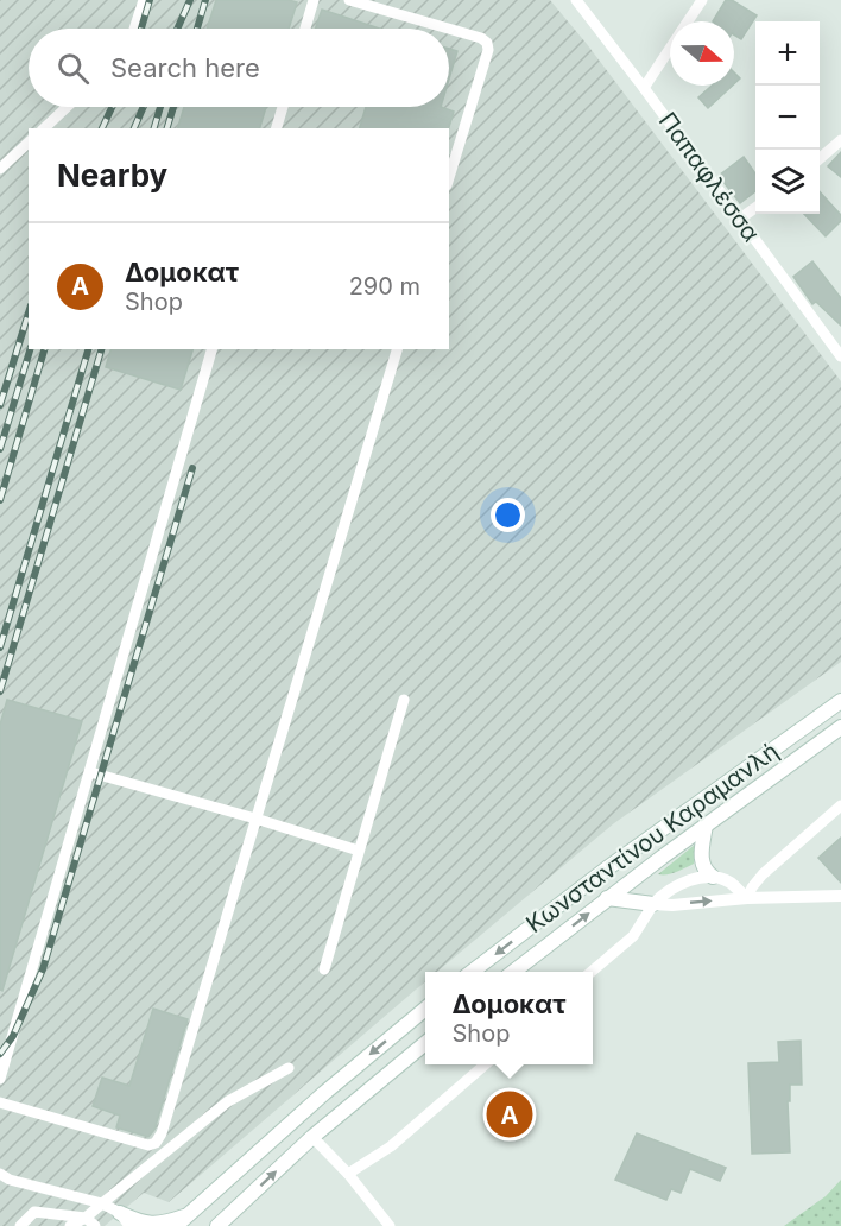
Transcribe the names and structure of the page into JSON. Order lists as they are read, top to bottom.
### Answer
{
  "streets": {
    "main road": ["Κωνσταντίνου Καραμανλή"],
    "street": ["Παπαφλέσσα"]
  },
  "north": "right",
  "page": {
    "map_buttons": ["+", "−"],
    "search": "Search here",
    "heading": "Nearby",
    "list": [
      {
        "mark": "A",
        "name": "Δομοκατ",
        "note": "Shop",
        "value": "290 m"
      }
    ],
    "popup": ["Δομοκατ", "Shop"],
    "pins": "A"
  }
}
